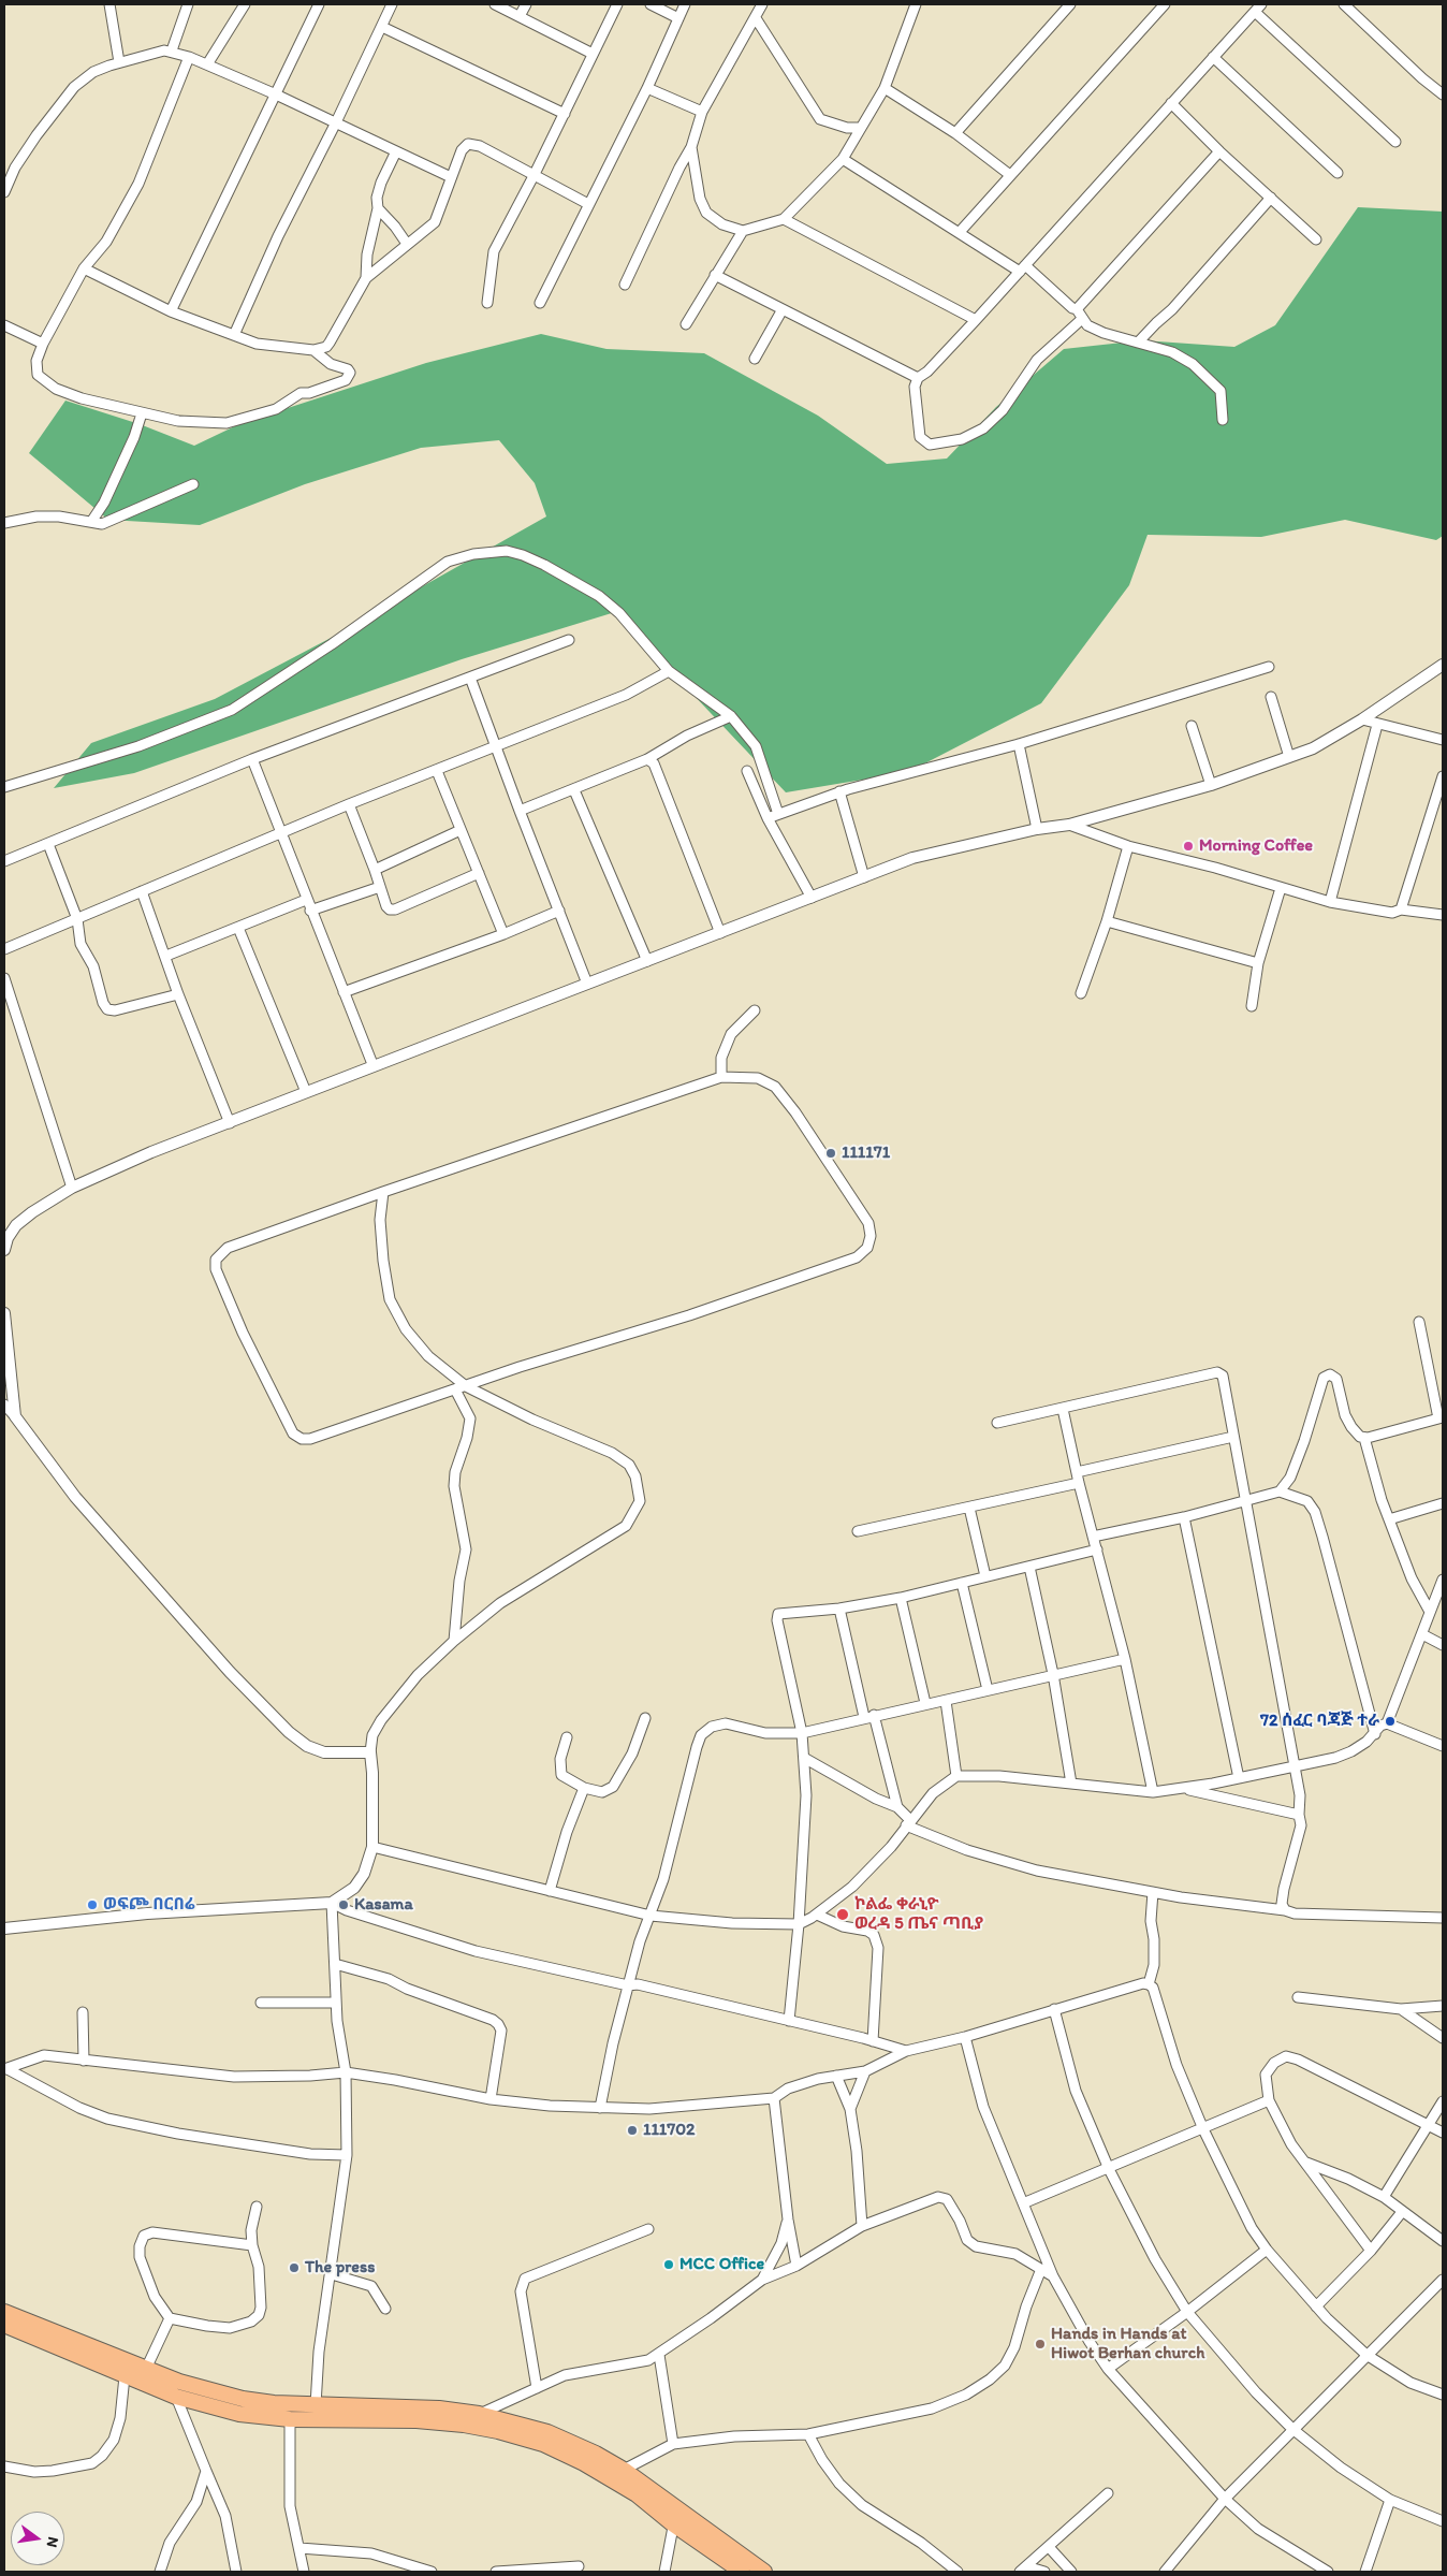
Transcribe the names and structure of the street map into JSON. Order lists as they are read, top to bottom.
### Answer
{
  "places": [
    "Morning Coffee",
    "111171",
    "72 ሰፈር ባጃጅ ተራ",
    "ወፍጮ በርበሬ",
    "Kasama",
    "ኮልፌ ቀራኒዮ ወረዳ 5 ጤና ጣቢያ",
    "111702",
    "MCC Office",
    "The press",
    "Hands in Hands at Hiwot Berhan church"
  ],
  "north": "right"
}
